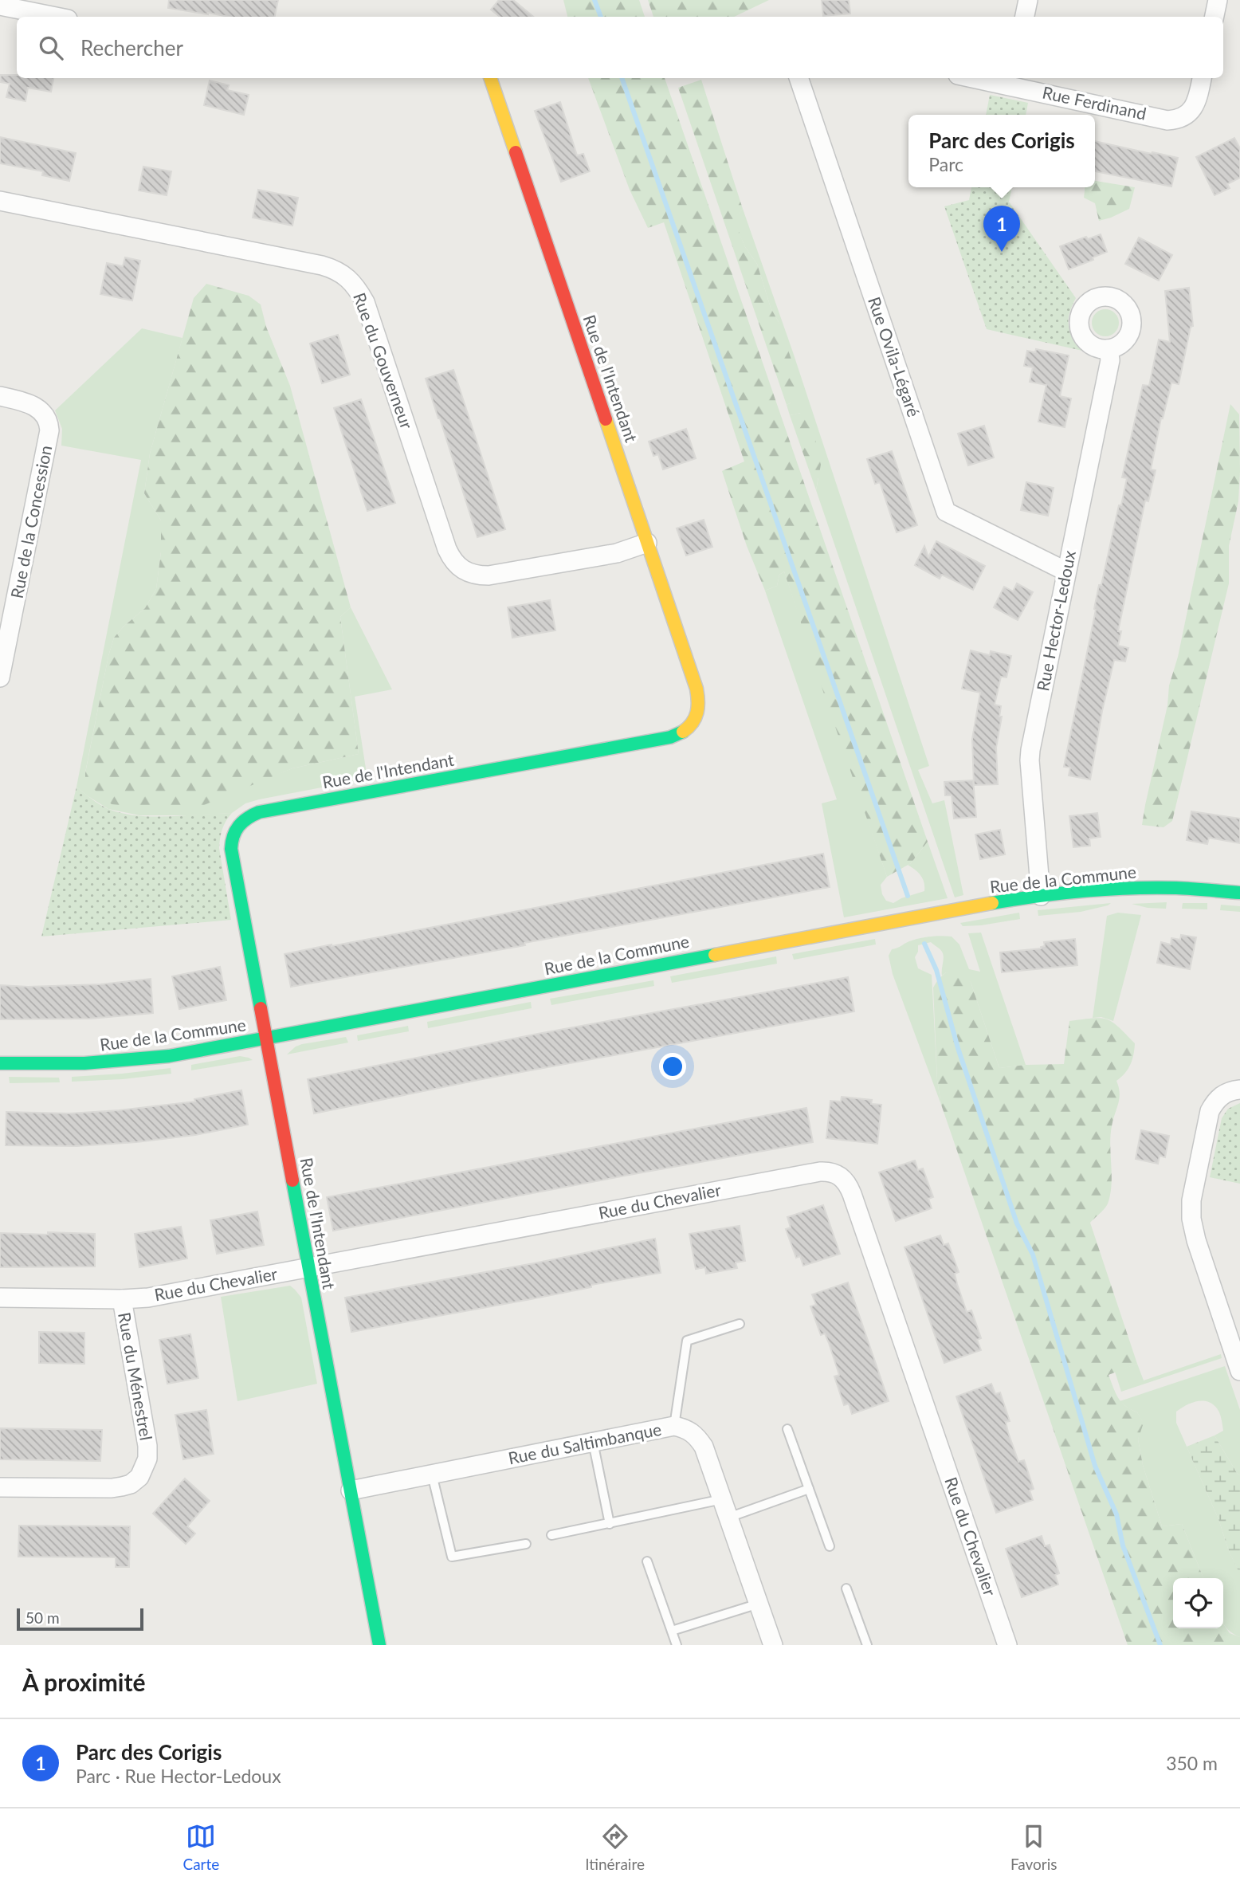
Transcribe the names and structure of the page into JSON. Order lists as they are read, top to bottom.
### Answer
{
  "streets": {
    "street": [
      "Rue Ferdinand",
      "Rue Ovila-Légaré",
      "Rue du Gouverneur",
      "Rue de l'Intendant",
      "Rue de la Concession",
      "Rue Hector-Ledoux",
      "Rue de la Commune",
      "Rue du Chevalier",
      "Rue du Ménestrel",
      "Rue du Saltimbanque"
    ]
  },
  "crossings": [
    ["Rue Ovila-Légaré", "Rue Hector-Ledoux"],
    ["Rue du Gouverneur", "Rue de l'Intendant"],
    ["Rue de l'Intendant", "Rue de la Commune"],
    ["Rue de l'Intendant", "Rue du Chevalier"],
    ["Rue de l'Intendant", "Rue du Saltimbanque"],
    ["Rue Hector-Ledoux", "Rue de la Commune"],
    ["Rue du Chevalier", "Rue du Ménestrel"]
  ],
  "scale_bar": "50 m",
  "page": {
    "search": "Rechercher",
    "popup": ["Parc des Corigis", "Parc"],
    "pins": "1",
    "scale": "50 m",
    "heading": "À proximité",
    "list": [
      {
        "mark": "1",
        "name": "Parc des Corigis",
        "note": "Parc · Rue Hector-Ledoux",
        "value": "350 m"
      }
    ],
    "nav": ["Carte", "Itinéraire", "Favoris"]
  }
}
